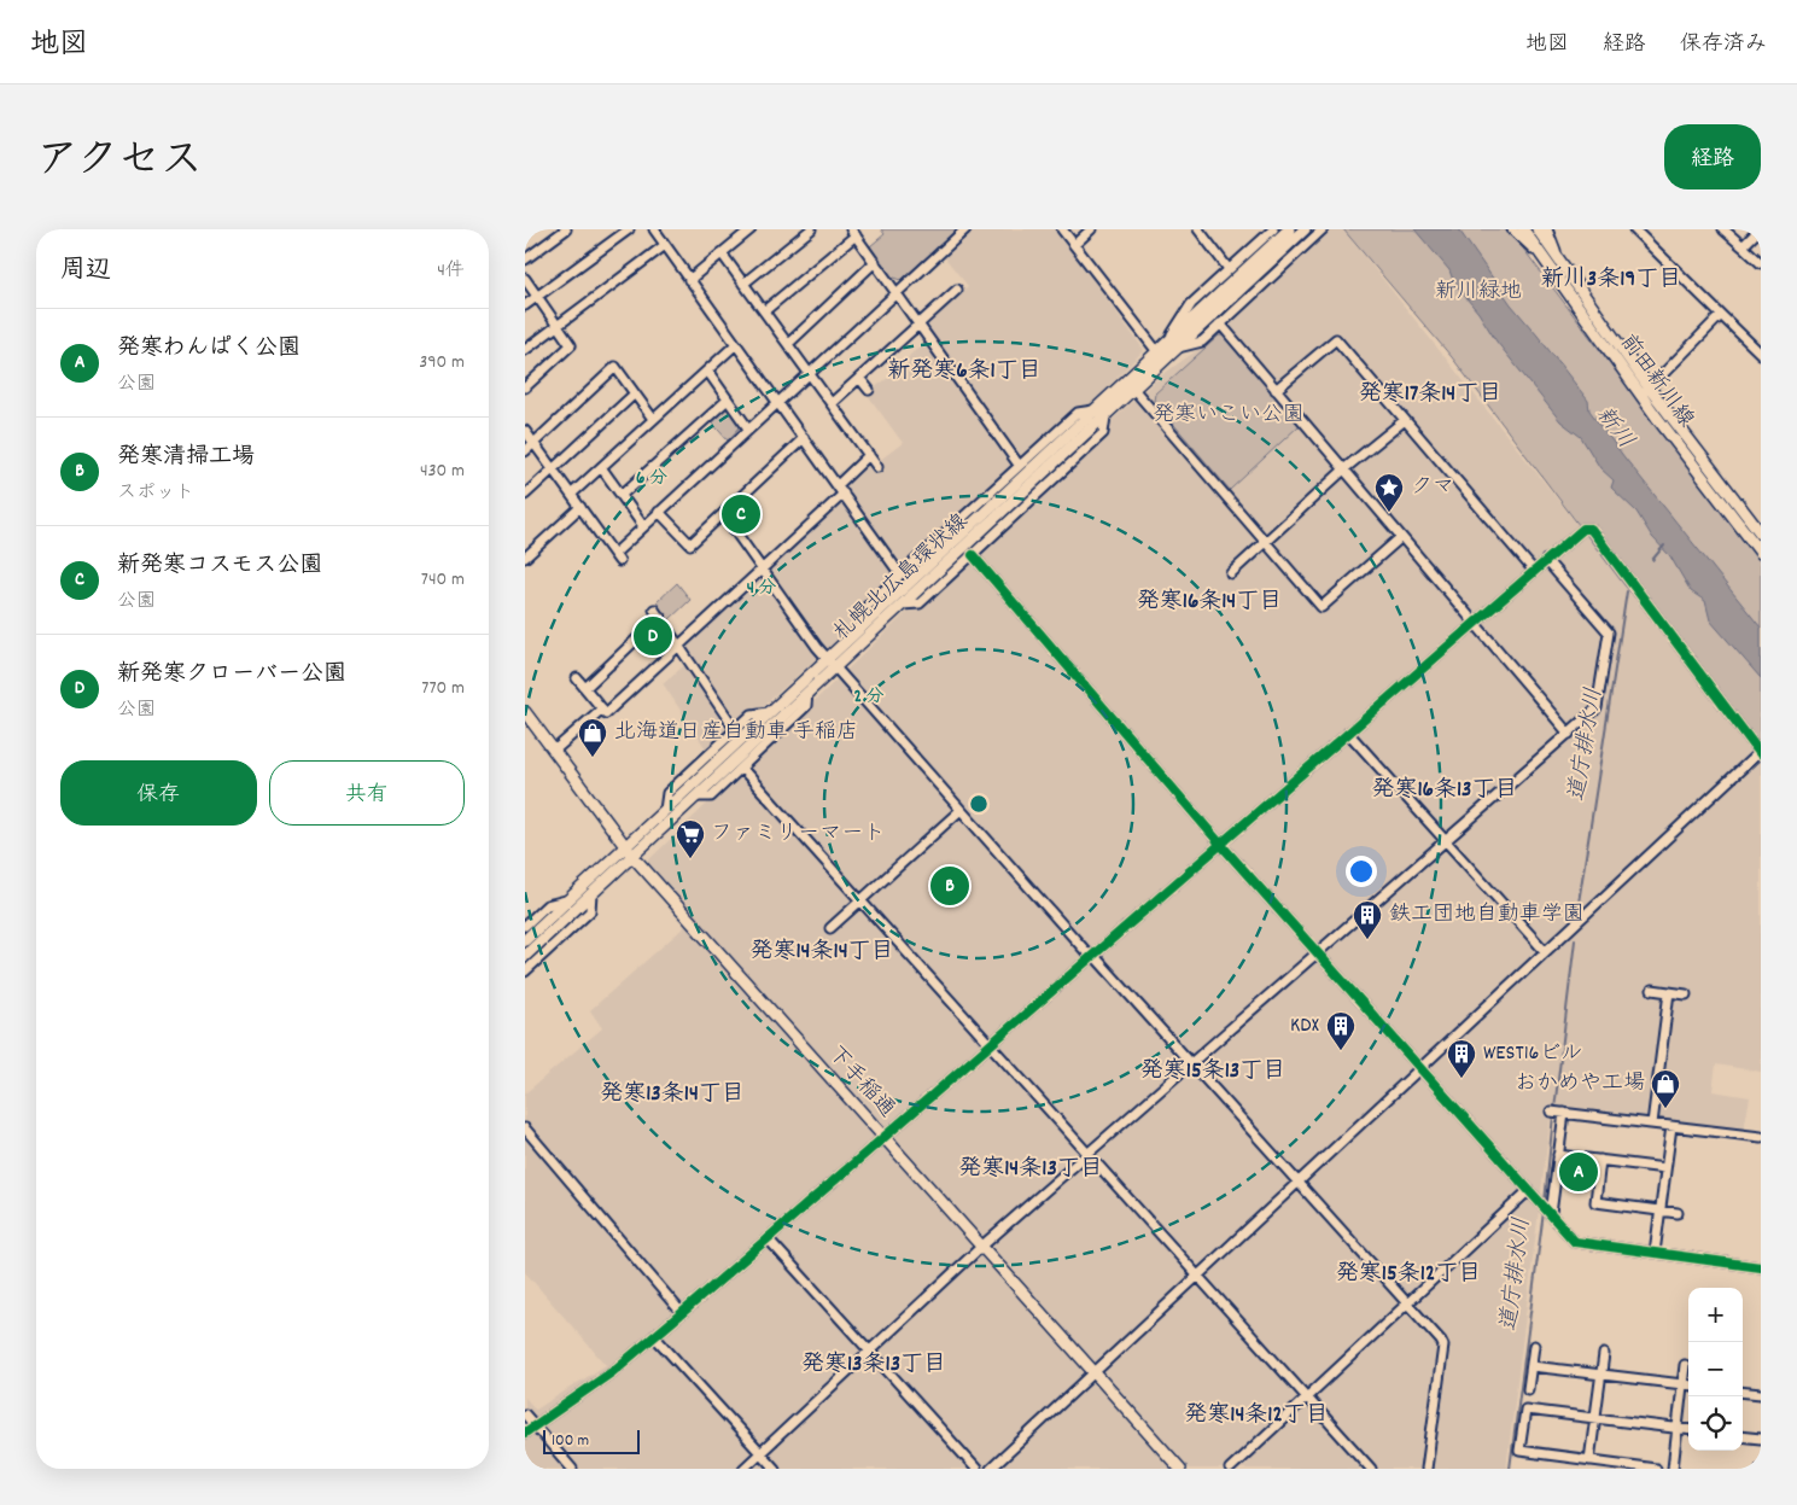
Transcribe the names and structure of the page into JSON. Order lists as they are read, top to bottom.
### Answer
{
  "streets": {
    "main road": ["前田新川線", "札幌北広島環状線", "下手稲通"]
  },
  "crossings": [
    ["札幌北広島環状線", "下手稲通"]
  ],
  "districts": [
    "新川3条19丁目",
    "新発寒6条1丁目",
    "発寒17条14丁目",
    "発寒16条14丁目",
    "発寒16条13丁目",
    "発寒14条14丁目",
    "発寒15条13丁目",
    "発寒13条14丁目",
    "発寒14条13丁目",
    "発寒15条12丁目",
    "発寒13条13丁目",
    "発寒14条12丁目"
  ],
  "water": ["新川", "道庁排水川"],
  "parks": ["新川緑地", "発寒いこい公園"],
  "places": {
    "place": ["クマ"],
    "shop": ["北海道日産自動車 手稲店", "おかめや工場"],
    "supermarket": ["ファミリーマート"],
    "building": ["鉄工団地自動車学園", "KDX", "WEST16ビル"]
  },
  "scale_bar": "100 m",
  "page": {
    "header": "地図",
    "nav": ["地図", "経路", "保存済み"],
    "title": "アクセス",
    "buttons": [
      "経路",
      ["保存", "共有"]
    ],
    "heading": ["周辺", "4件"],
    "list": [
      {
        "mark": "A",
        "name": "発寒わんぱく公園",
        "note": "公園",
        "value": "390 m"
      },
      {
        "mark": "B",
        "name": "発寒清掃工場",
        "note": "スポット",
        "value": "430 m"
      },
      {
        "mark": "C",
        "name": "新発寒コスモス公園",
        "note": "公園",
        "value": "740 m"
      },
      {
        "mark": "D",
        "name": "新発寒クローバー公園",
        "note": "公園",
        "value": "770 m"
      }
    ],
    "pins": [
      "C",
      "D",
      "B",
      "A"
    ],
    "map_buttons": ["+", "−"],
    "scale": "100 m"
  },
  "rings": ["6 分", "4 分", "2 分"]
}
